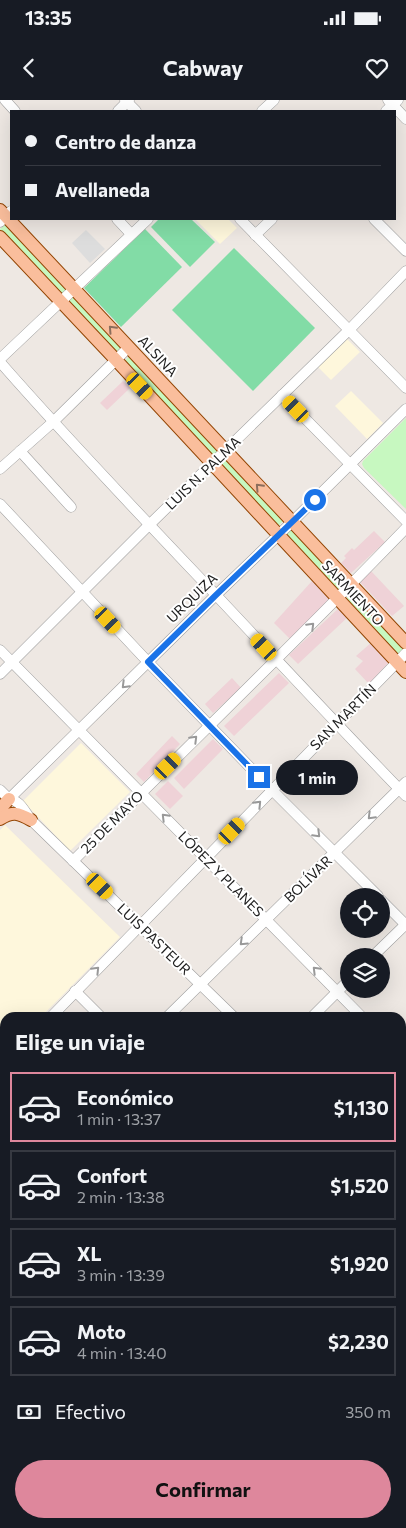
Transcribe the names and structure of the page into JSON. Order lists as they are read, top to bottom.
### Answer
{
  "streets": {
    "main road": ["ALSINA", "SARMIENTO", "URQUIZA"],
    "street": [
      "LUIS N. PALMA",
      "SAN MARTÍN",
      "25 DE MAYO",
      "LÓPEZ Y PLANES",
      "BOLÍVAR",
      "LUIS PASTEUR"
    ]
  },
  "crossings": [
    ["ALSINA", "LUIS N. PALMA"],
    ["ALSINA", "SARMIENTO"],
    ["ALSINA", "URQUIZA"],
    ["LUIS N. PALMA", "LÓPEZ Y PLANES"],
    ["SARMIENTO", "URQUIZA"],
    ["SARMIENTO", "SAN MARTÍN"],
    ["SARMIENTO", "25 DE MAYO"],
    ["URQUIZA", "LÓPEZ Y PLANES"],
    ["URQUIZA", "LUIS PASTEUR"],
    ["SAN MARTÍN", "LÓPEZ Y PLANES"],
    ["SAN MARTÍN", "LUIS PASTEUR"],
    ["25 DE MAYO", "LÓPEZ Y PLANES"],
    ["25 DE MAYO", "LUIS PASTEUR"],
    ["LÓPEZ Y PLANES", "BOLÍVAR"],
    ["BOLÍVAR", "LUIS PASTEUR"]
  ],
  "one_way": [
    "SAN MARTÍN",
    "25 DE MAYO",
    "LÓPEZ Y PLANES",
    "BOLÍVAR"
  ],
  "page": {
    "status": "13:35",
    "header": "Cabway",
    "banner": ["Centro de danza", "Avellaneda"],
    "bubble": "1 min",
    "heading": "Elige un viaje",
    "list": [
      {
        "name": "Económico",
        "note": "1 min · 13:37",
        "value": "$1,130"
      },
      {
        "name": "Confort",
        "note": "2 min · 13:38",
        "value": "$1,520"
      },
      {
        "name": "XL",
        "note": "3 min · 13:39",
        "value": "$1,920"
      },
      {
        "name": "Moto",
        "note": "4 min · 13:40",
        "value": "$2,230"
      }
    ],
    "pay": ["Efectivo", "350 m"],
    "buttons": "Confirmar"
  }
}
